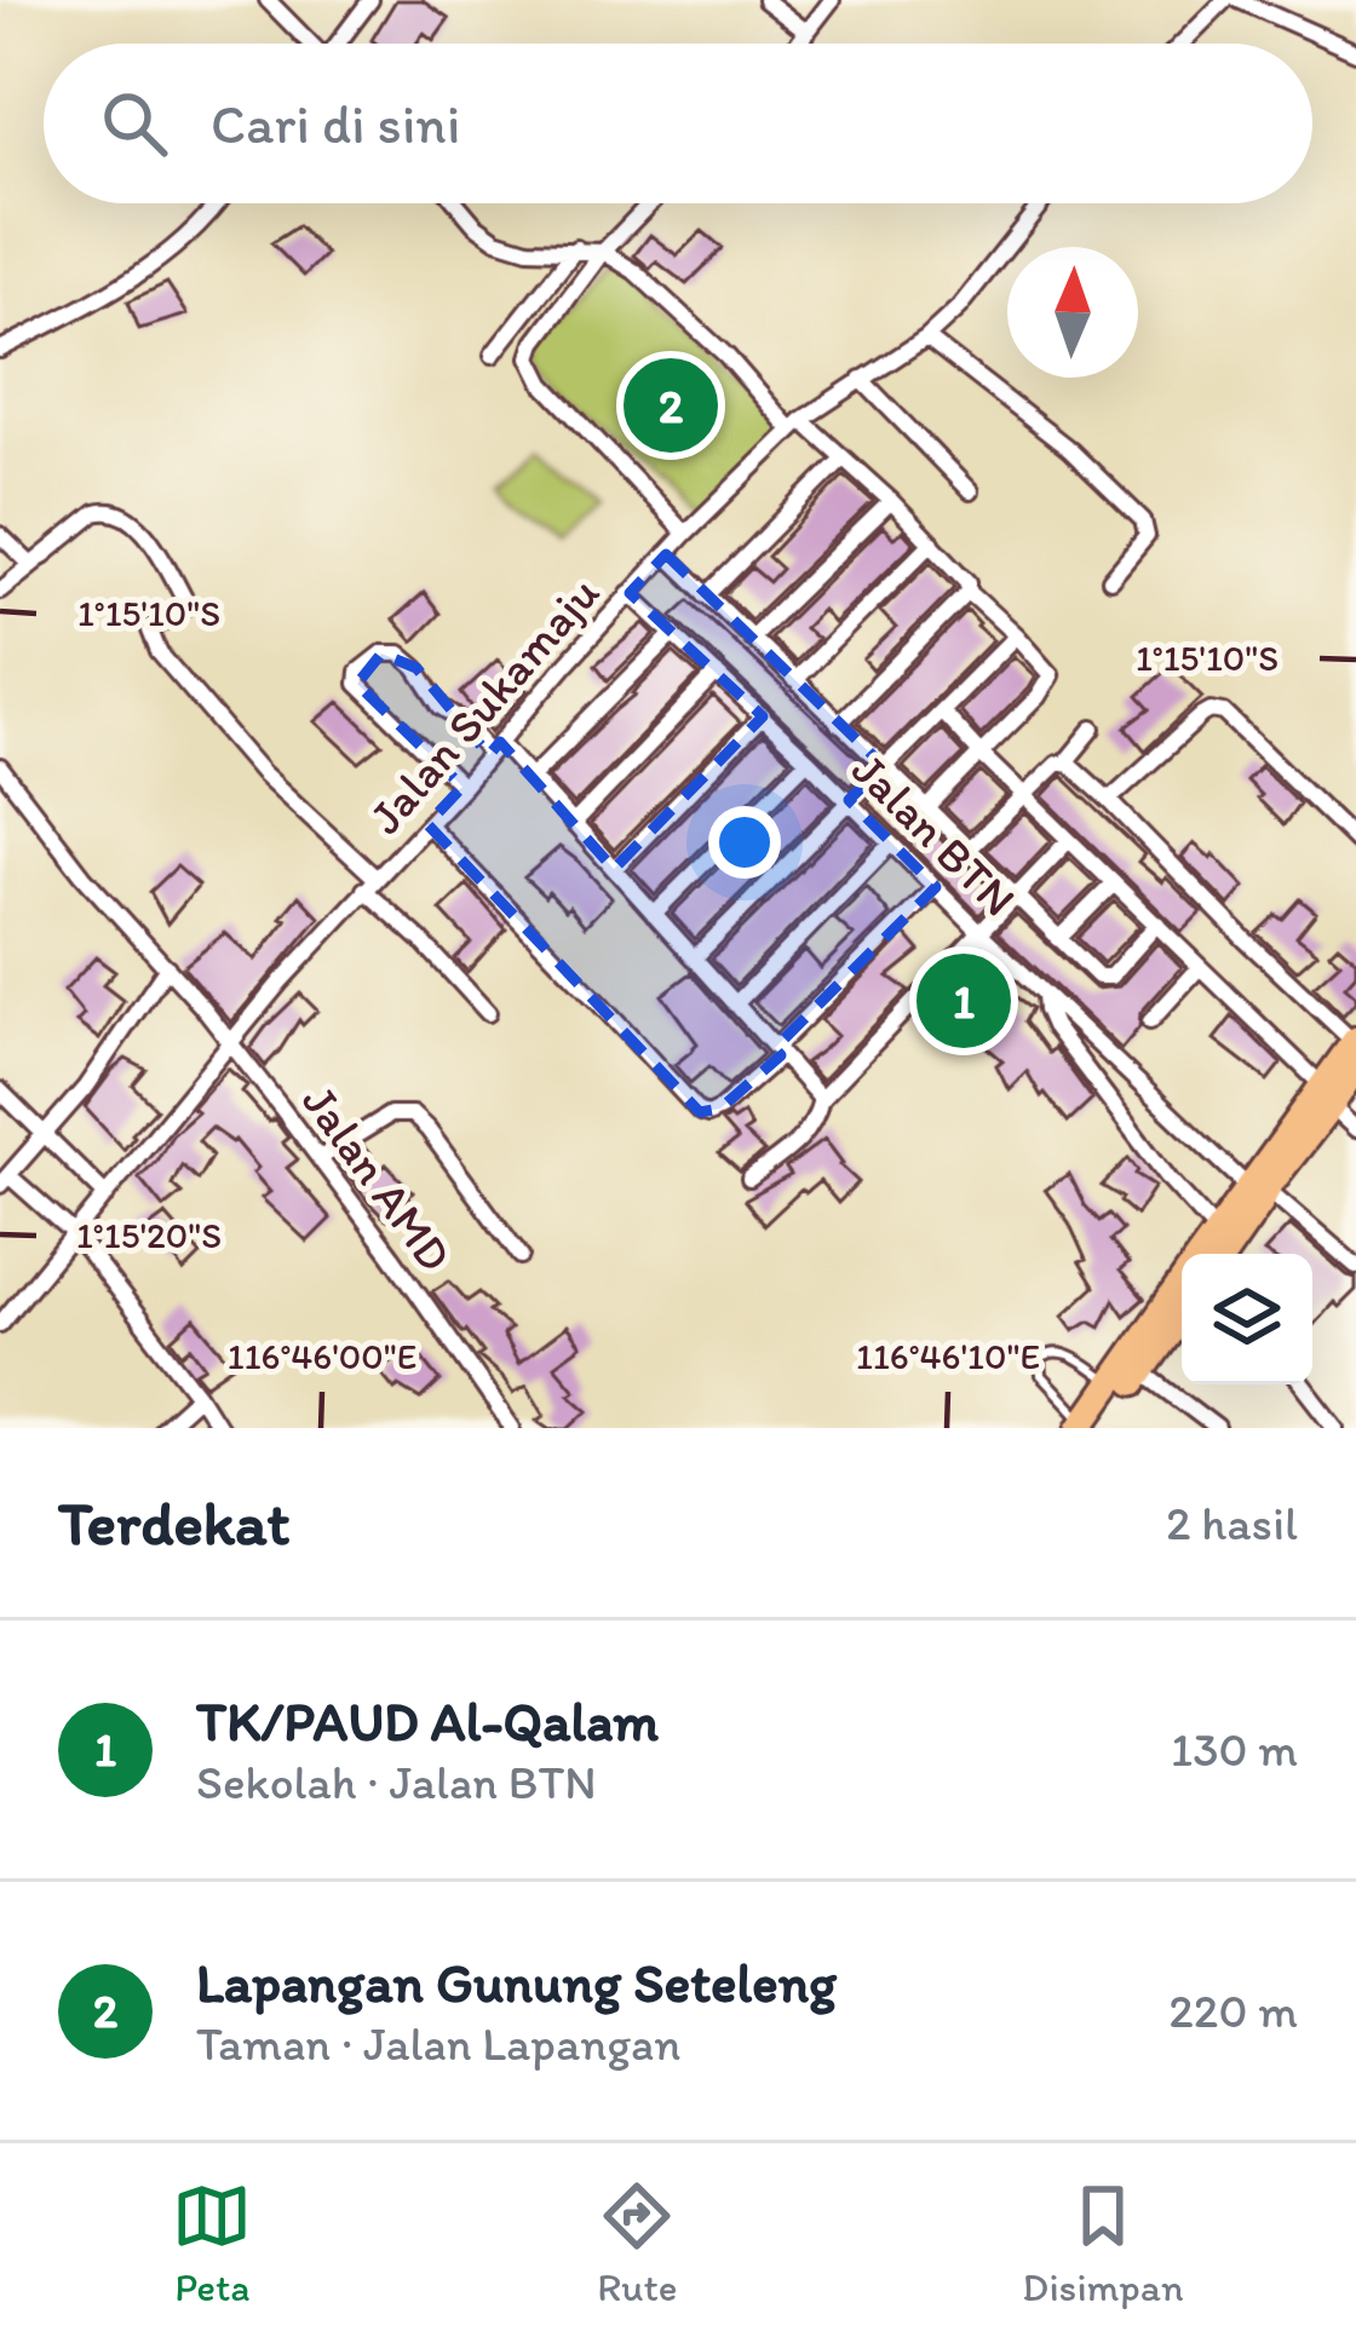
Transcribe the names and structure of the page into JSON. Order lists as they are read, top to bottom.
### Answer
{
  "streets": {
    "street": ["Jalan Sukamaju", "Jalan BTN", "Jalan AMD"]
  },
  "crossings": [
    ["Jalan Sukamaju", "Jalan BTN"],
    ["Jalan Sukamaju", "Jalan AMD"]
  ],
  "north": "top",
  "page": {
    "search": "Cari di sini",
    "pins": ["2", "1"],
    "heading": ["Terdekat", "2 hasil"],
    "list": [
      {
        "mark": "1",
        "name": "TK/PAUD Al-Qalam",
        "note": "Sekolah · Jalan BTN",
        "value": "130 m"
      },
      {
        "mark": "2",
        "name": "Lapangan Gunung Seteleng",
        "note": "Taman · Jalan Lapangan",
        "value": "220 m"
      }
    ],
    "nav": ["Peta", "Rute", "Disimpan"]
  },
  "coordinates": [
    "1°15'10\"S",
    "1°15'20\"S",
    "116°46'00\"E",
    "116°46'10\"E"
  ]
}
